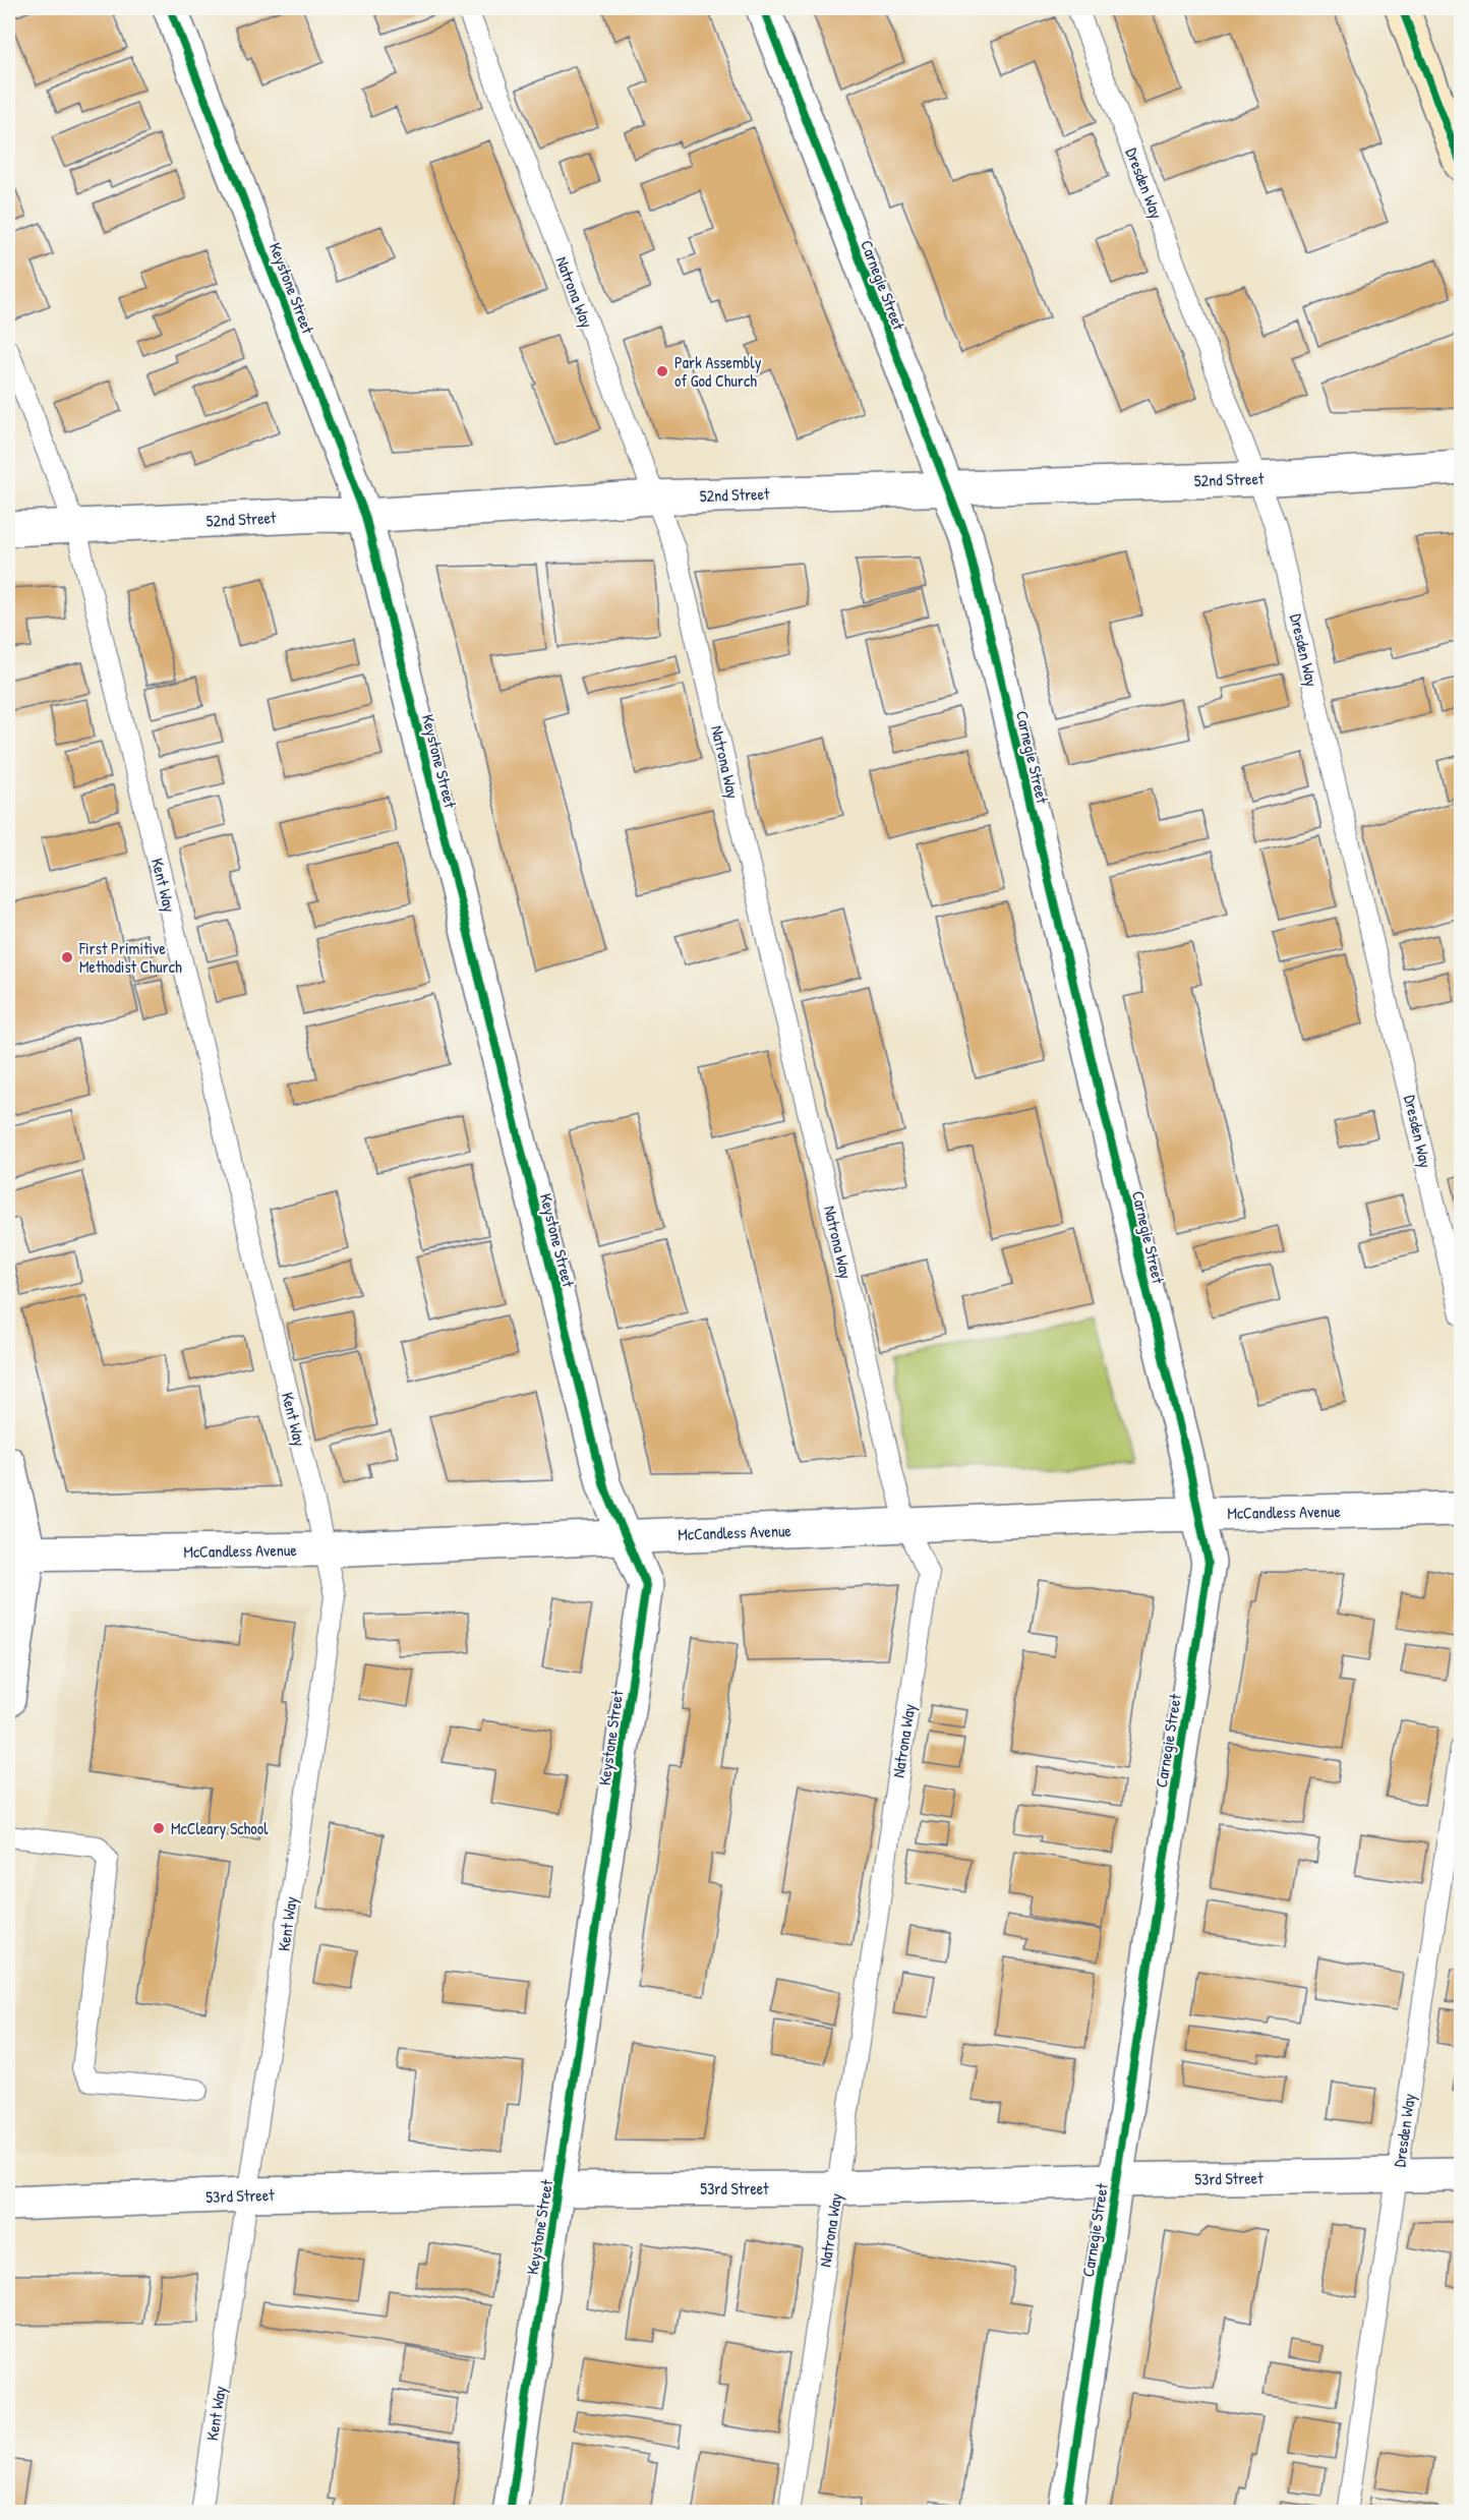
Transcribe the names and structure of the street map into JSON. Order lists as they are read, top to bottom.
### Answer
{
  "streets": {
    "street": [
      "Carnegie Street",
      "Keystone Street",
      "52nd Street",
      "McCandless Avenue",
      "53rd Street"
    ],
    "lane": ["Dresden Way", "Natrona Way", "Kent Way"]
  },
  "crossings": [
    ["Dresden Way", "52nd Street"],
    ["Dresden Way", "53rd Street"],
    ["Carnegie Street", "52nd Street"],
    ["Carnegie Street", "McCandless Avenue"],
    ["Carnegie Street", "53rd Street"],
    ["Keystone Street", "52nd Street"],
    ["Keystone Street", "McCandless Avenue"],
    ["Keystone Street", "53rd Street"],
    ["Natrona Way", "52nd Street"],
    ["Natrona Way", "McCandless Avenue"],
    ["Natrona Way", "53rd Street"],
    ["52nd Street", "Kent Way"],
    ["Kent Way", "McCandless Avenue"],
    ["Kent Way", "53rd Street"]
  ],
  "places": ["Park Assembly of God Church", "First Primitive Methodist Church", "McCleary School"]
}
